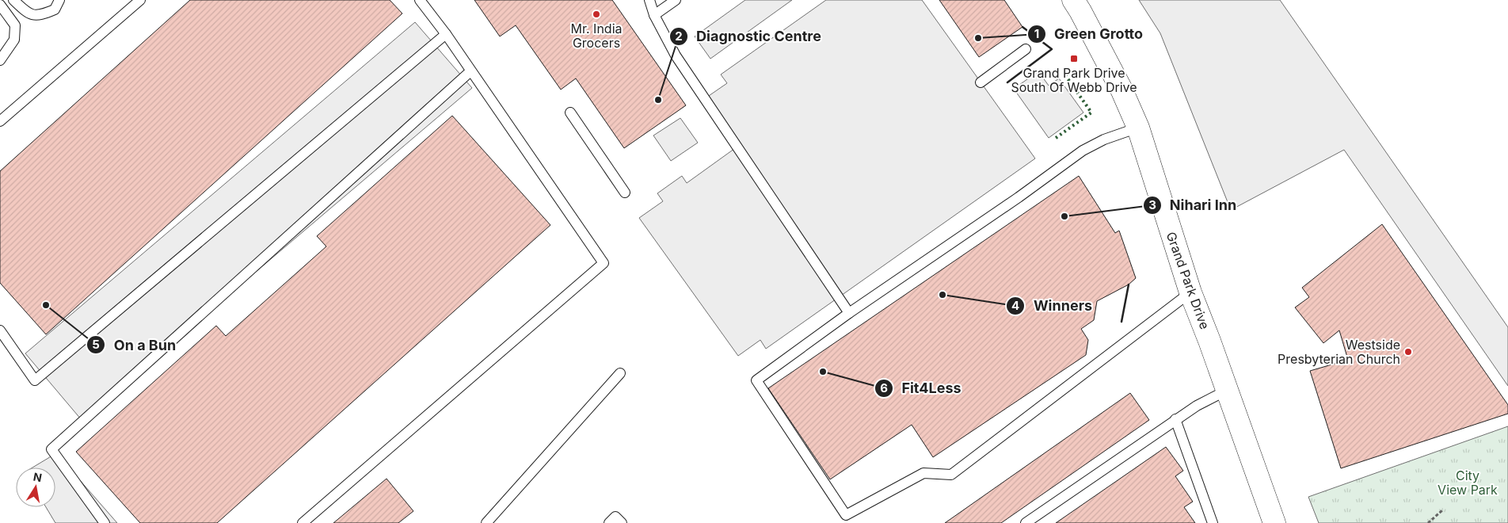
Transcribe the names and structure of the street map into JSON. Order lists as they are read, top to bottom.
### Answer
{
  "streets": {
    "street": ["Grand Park Drive"]
  },
  "parks": ["City View Park"],
  "places": {
    "other": [
      "Mr. India Grocers",
      "Green Grotto",
      "Diagnostic Centre",
      "Nihari Inn",
      "Winners",
      "On a Bun",
      "Westside Presbyterian Church",
      "Fit4Less"
    ],
    "transit": ["Grand Park Drive South Of Webb Drive"]
  },
  "north": "top"
}
